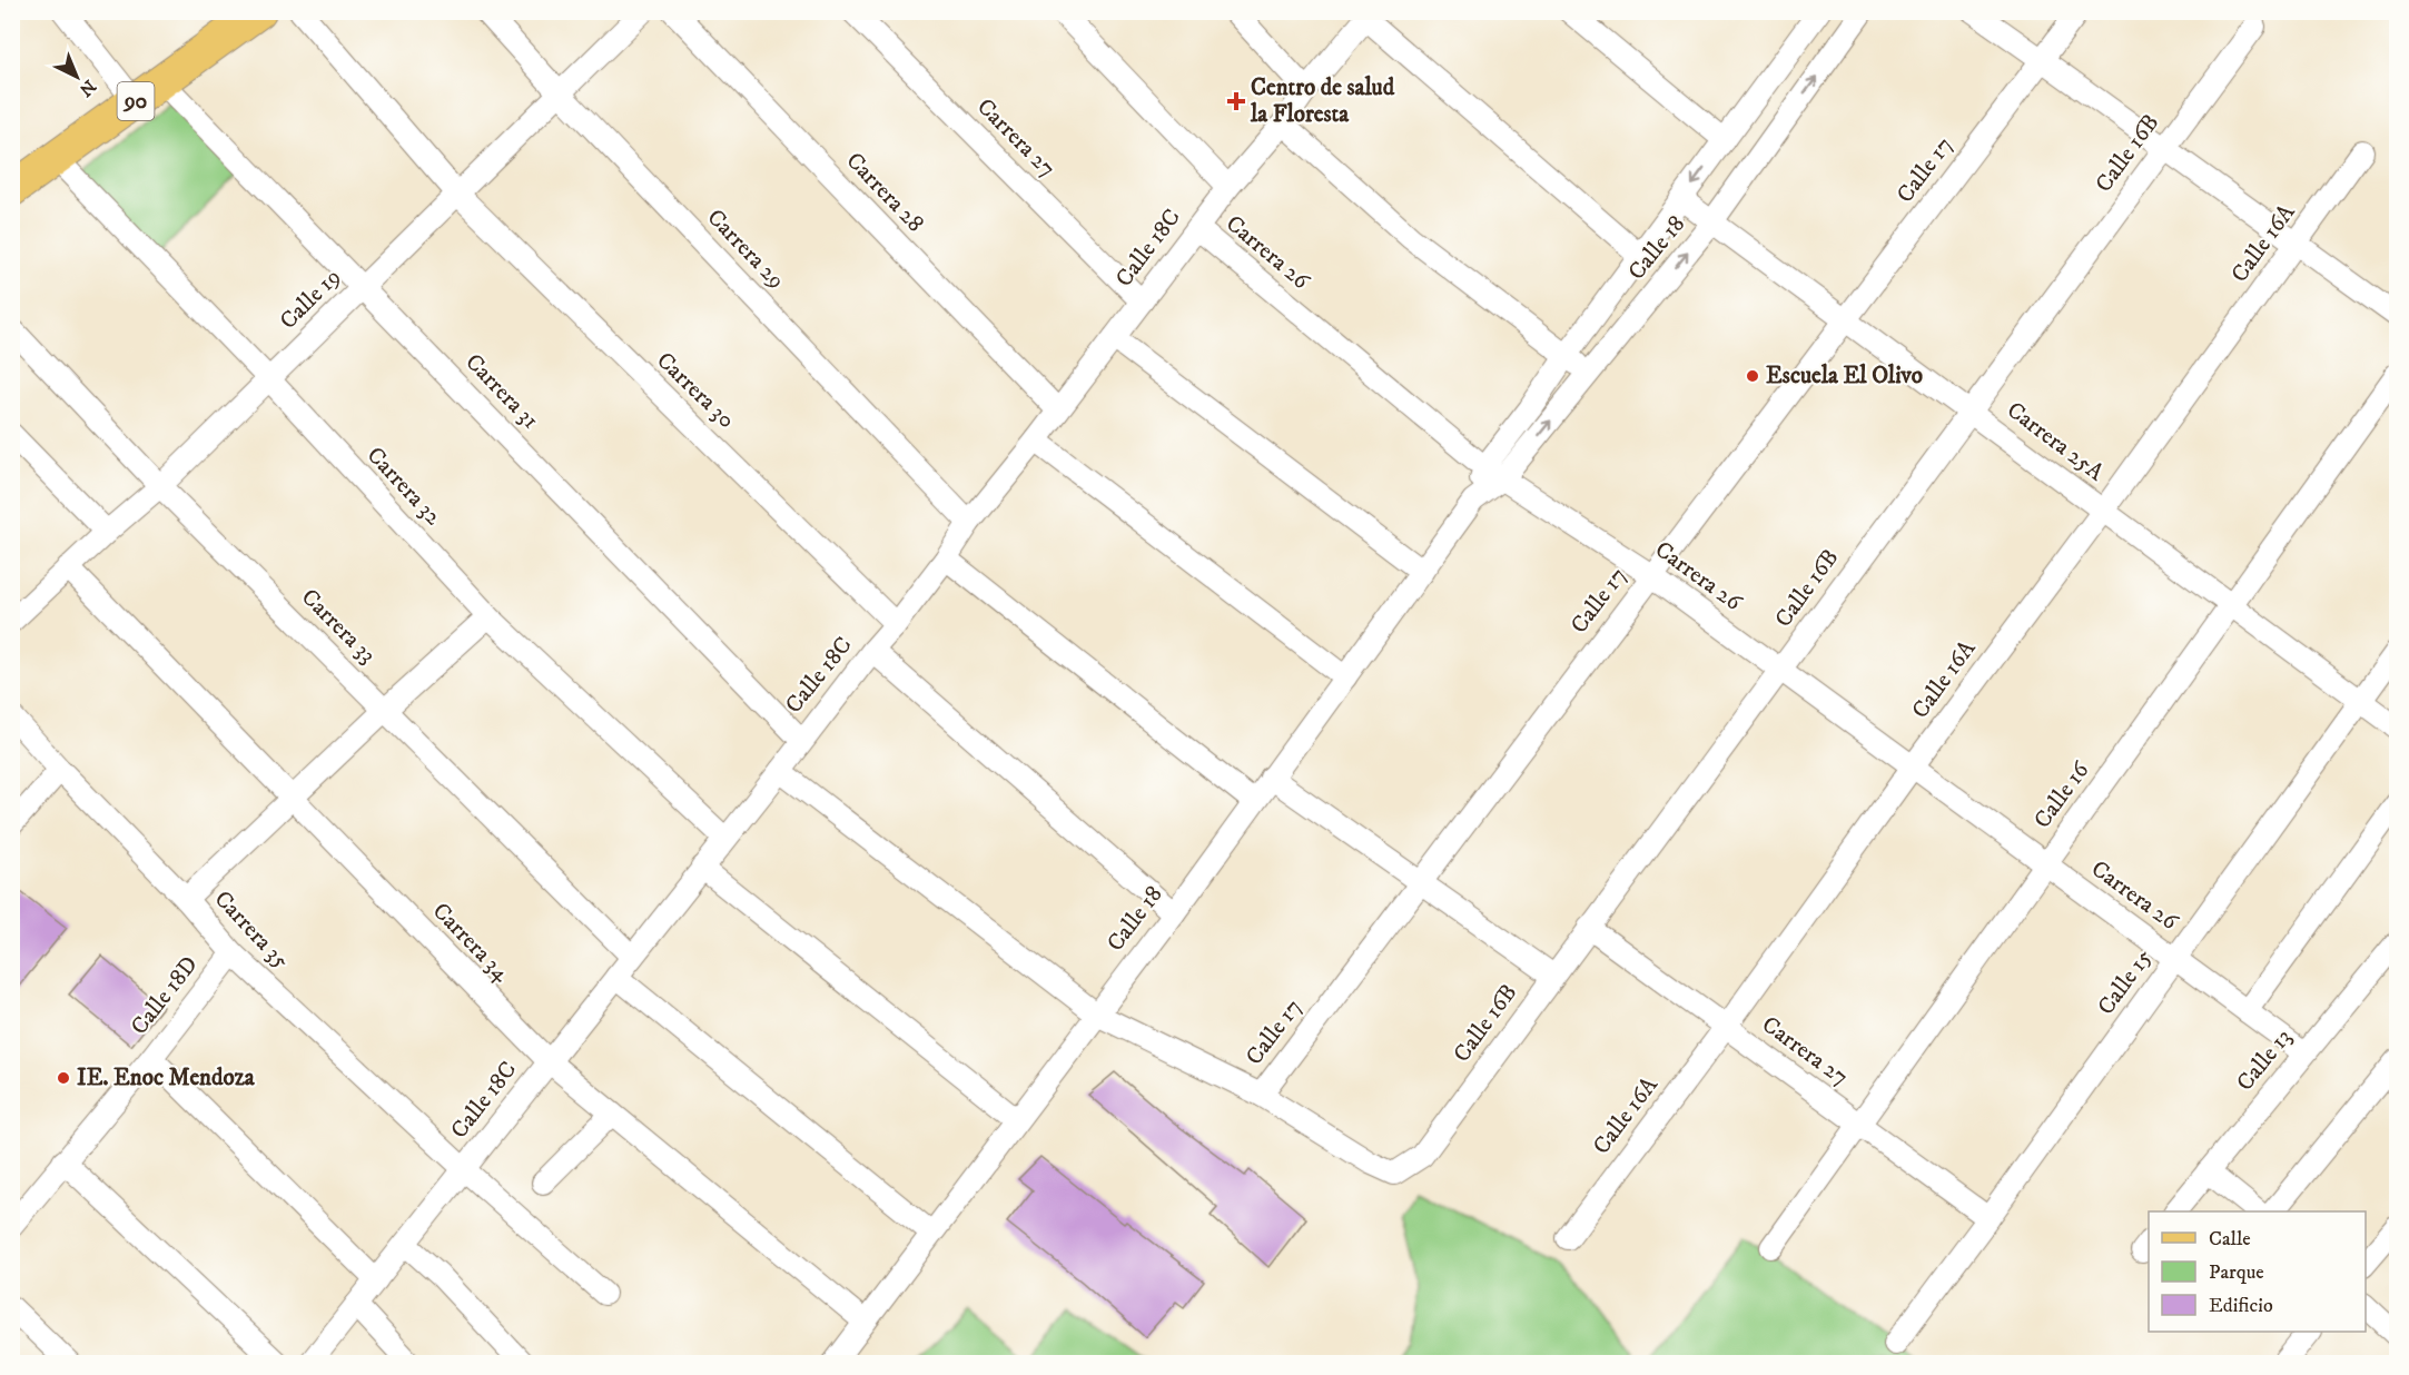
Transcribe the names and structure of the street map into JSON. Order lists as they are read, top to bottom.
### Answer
{
  "streets": {
    "main road": ["90"],
    "street": [
      "Carrera 27",
      "Calle 16B",
      "Calle 17",
      "Carrera 28",
      "Calle 16A",
      "Calle 18C",
      "Calle 18",
      "Carrera 29",
      "Carrera 26",
      "Calle 19",
      "Carrera 30",
      "Carrera 31",
      "Carrera 25A",
      "Carrera 32",
      "Carrera 33",
      "Calle 16",
      "Carrera 35",
      "Carrera 34",
      "Calle 15",
      "Calle 18D",
      "Calle 13"
    ]
  },
  "crossings": [
    ["90", "Carrera 31"],
    ["90", "Carrera 32"],
    ["Carrera 27", "Calle 16B"],
    ["Carrera 27", "Calle 16A"],
    ["Carrera 27", "Calle 18C"],
    ["Carrera 27", "Calle 16"],
    ["Carrera 27", "Calle 15"],
    ["Calle 16B", "Calle 17"],
    ["Calle 16B", "Carrera 26"],
    ["Calle 16B", "Carrera 25A"],
    ["Calle 17", "Carrera 26"],
    ["Calle 17", "Carrera 25A"],
    ["Carrera 28", "Calle 18C"],
    ["Calle 16A", "Carrera 26"],
    ["Calle 16A", "Carrera 25A"],
    ["Calle 18C", "Calle 18"],
    ["Calle 18C", "Carrera 29"],
    ["Calle 18C", "Carrera 26"],
    ["Calle 18C", "Carrera 30"],
    ["Calle 18C", "Carrera 31"],
    ["Calle 18C", "Carrera 32"],
    ["Calle 18C", "Carrera 33"],
    ["Calle 18C", "Carrera 35"],
    ["Calle 18C", "Carrera 34"],
    ["Calle 18", "Carrera 26"],
    ["Calle 18", "Carrera 25A"],
    ["Calle 18", "Carrera 34"],
    ["Carrera 29", "Calle 19"],
    ["Carrera 26", "Calle 16"],
    ["Carrera 26", "Calle 15"],
    ["Carrera 26", "Calle 13"],
    ["Calle 19", "Carrera 30"],
    ["Calle 19", "Carrera 31"],
    ["Calle 19", "Carrera 32"],
    ["Calle 19", "Carrera 33"],
    ["Calle 19", "Carrera 34"],
    ["Carrera 25A", "Calle 16"],
    ["Carrera 25A", "Calle 15"],
    ["Carrera 35", "Calle 18D"]
  ],
  "places": {
    "health": ["Centro de salud la Floresta"],
    "other": ["Escuela El Olivo", "IE. Enoc Mendoza"]
  },
  "legend": ["Calle", "Parque", "Edificio"],
  "north": "bottom right"
}
